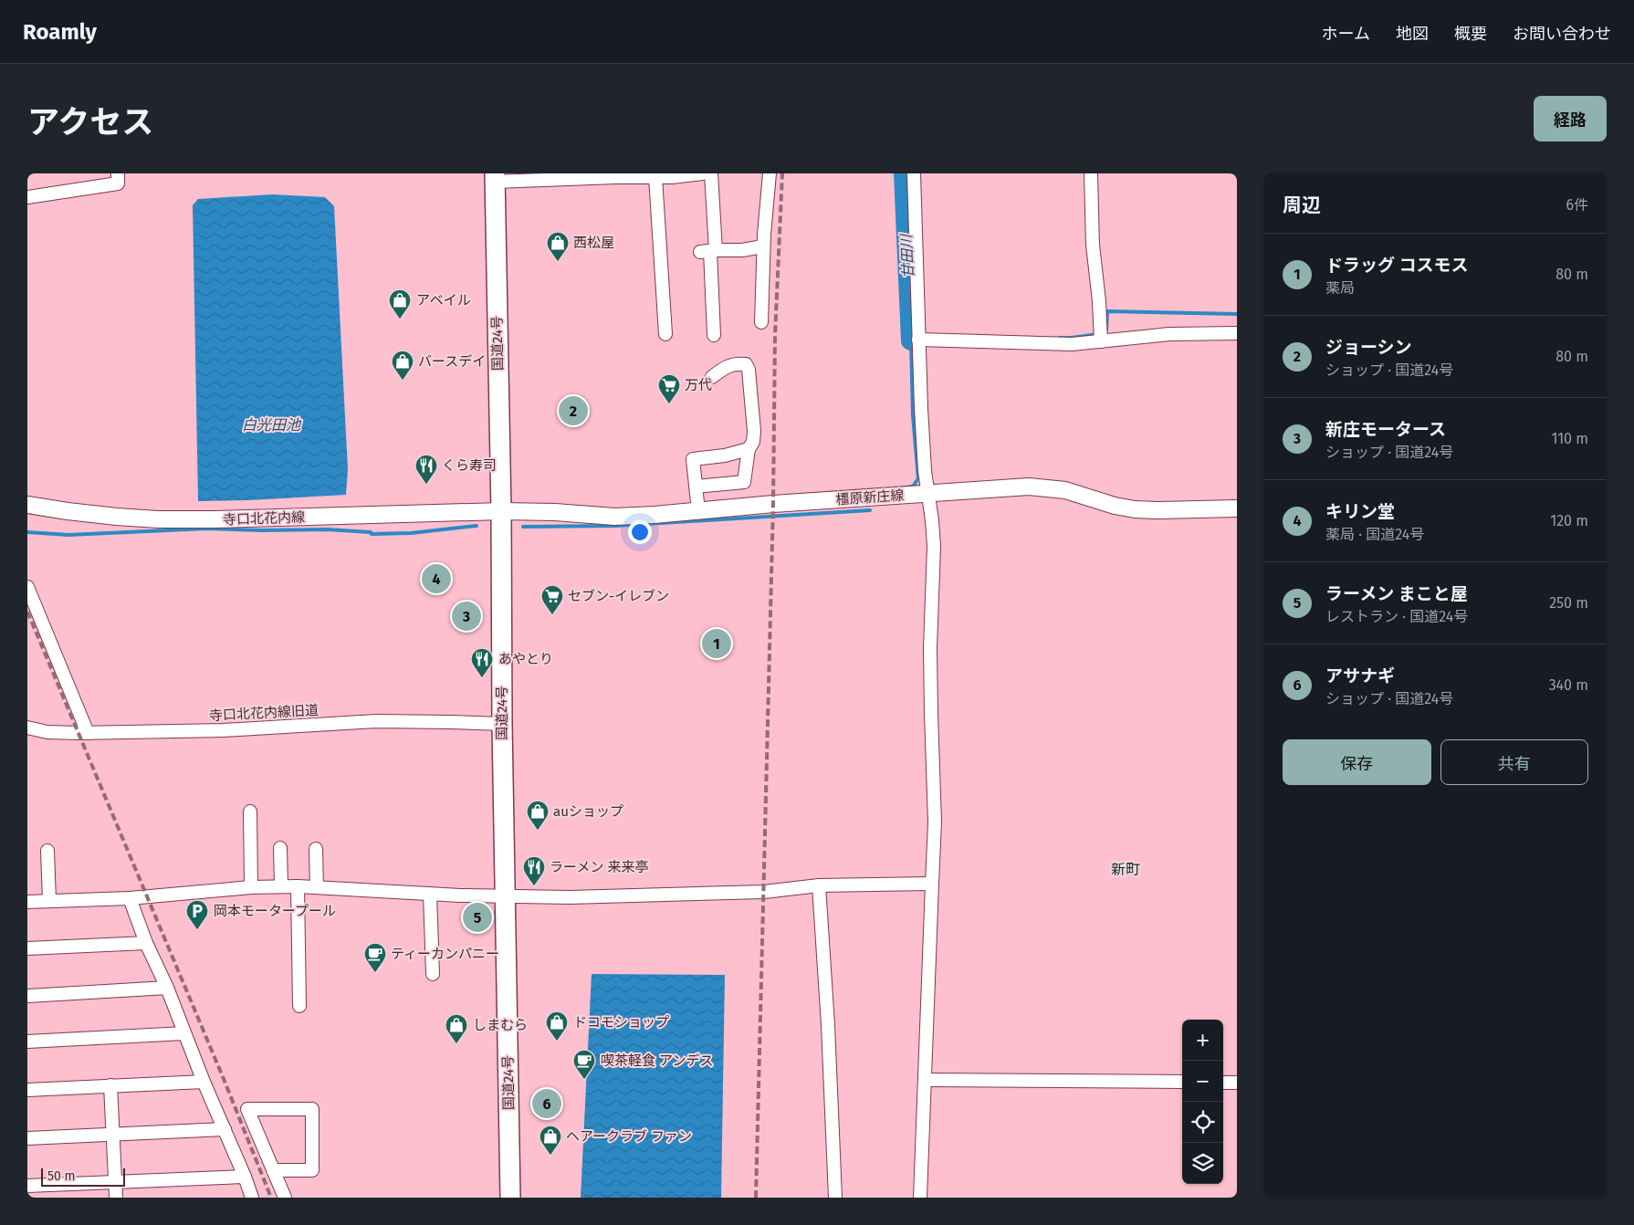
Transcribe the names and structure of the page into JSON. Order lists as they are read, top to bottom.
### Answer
{
  "streets": {
    "highway": ["国道24号"],
    "main road": ["橿原新庄線", "寺口北花内線"],
    "street": ["寺口北花内線旧道"]
  },
  "crossings": [
    ["国道24号", "橿原新庄線"],
    ["国道24号", "寺口北花内線"],
    ["国道24号", "寺口北花内線旧道"],
    ["橿原新庄線", "寺口北花内線"]
  ],
  "districts": ["新町"],
  "water": ["甘田川", "白光田池"],
  "places": {
    "shop": [
      "西松屋",
      "アベイル",
      "バースデイ",
      "auショップ",
      "ドコモショップ",
      "しまむら",
      "ヘアークラブ ファン"
    ],
    "supermarket": ["万代", "セブン-イレブン"],
    "restaurant": ["くら寿司", "あやとり", "ラーメン 来来亭"],
    "parking": ["岡本モータープール"],
    "cafe": ["ティーカンパニー", "喫茶軽食 アンデス"]
  },
  "scale_bar": "50 m",
  "page": {
    "header": "Roamly",
    "nav": [
      "ホーム",
      "地図",
      "概要",
      "お問い合わせ"
    ],
    "title": "アクセス",
    "buttons": [
      "経路",
      ["保存", "共有"]
    ],
    "heading": ["周辺", "6件"],
    "list": [
      {
        "mark": "1",
        "name": "ドラッグ コスモス",
        "note": "薬局",
        "value": "80 m"
      },
      {
        "mark": "2",
        "name": "ジョーシン",
        "note": "ショップ · 国道24号",
        "value": "80 m"
      },
      {
        "mark": "3",
        "name": "新庄モータース",
        "note": "ショップ · 国道24号",
        "value": "110 m"
      },
      {
        "mark": "4",
        "name": "キリン堂",
        "note": "薬局 · 国道24号",
        "value": "120 m"
      },
      {
        "mark": "5",
        "name": "ラーメン まこと屋",
        "note": "レストラン · 国道24号",
        "value": "250 m"
      },
      {
        "mark": "6",
        "name": "アサナギ",
        "note": "ショップ · 国道24号",
        "value": "340 m"
      }
    ],
    "pins": [
      "2",
      "4",
      "3",
      "1",
      "5",
      "6"
    ],
    "map_buttons": ["+", "−"],
    "scale": "50 m"
  }
}
